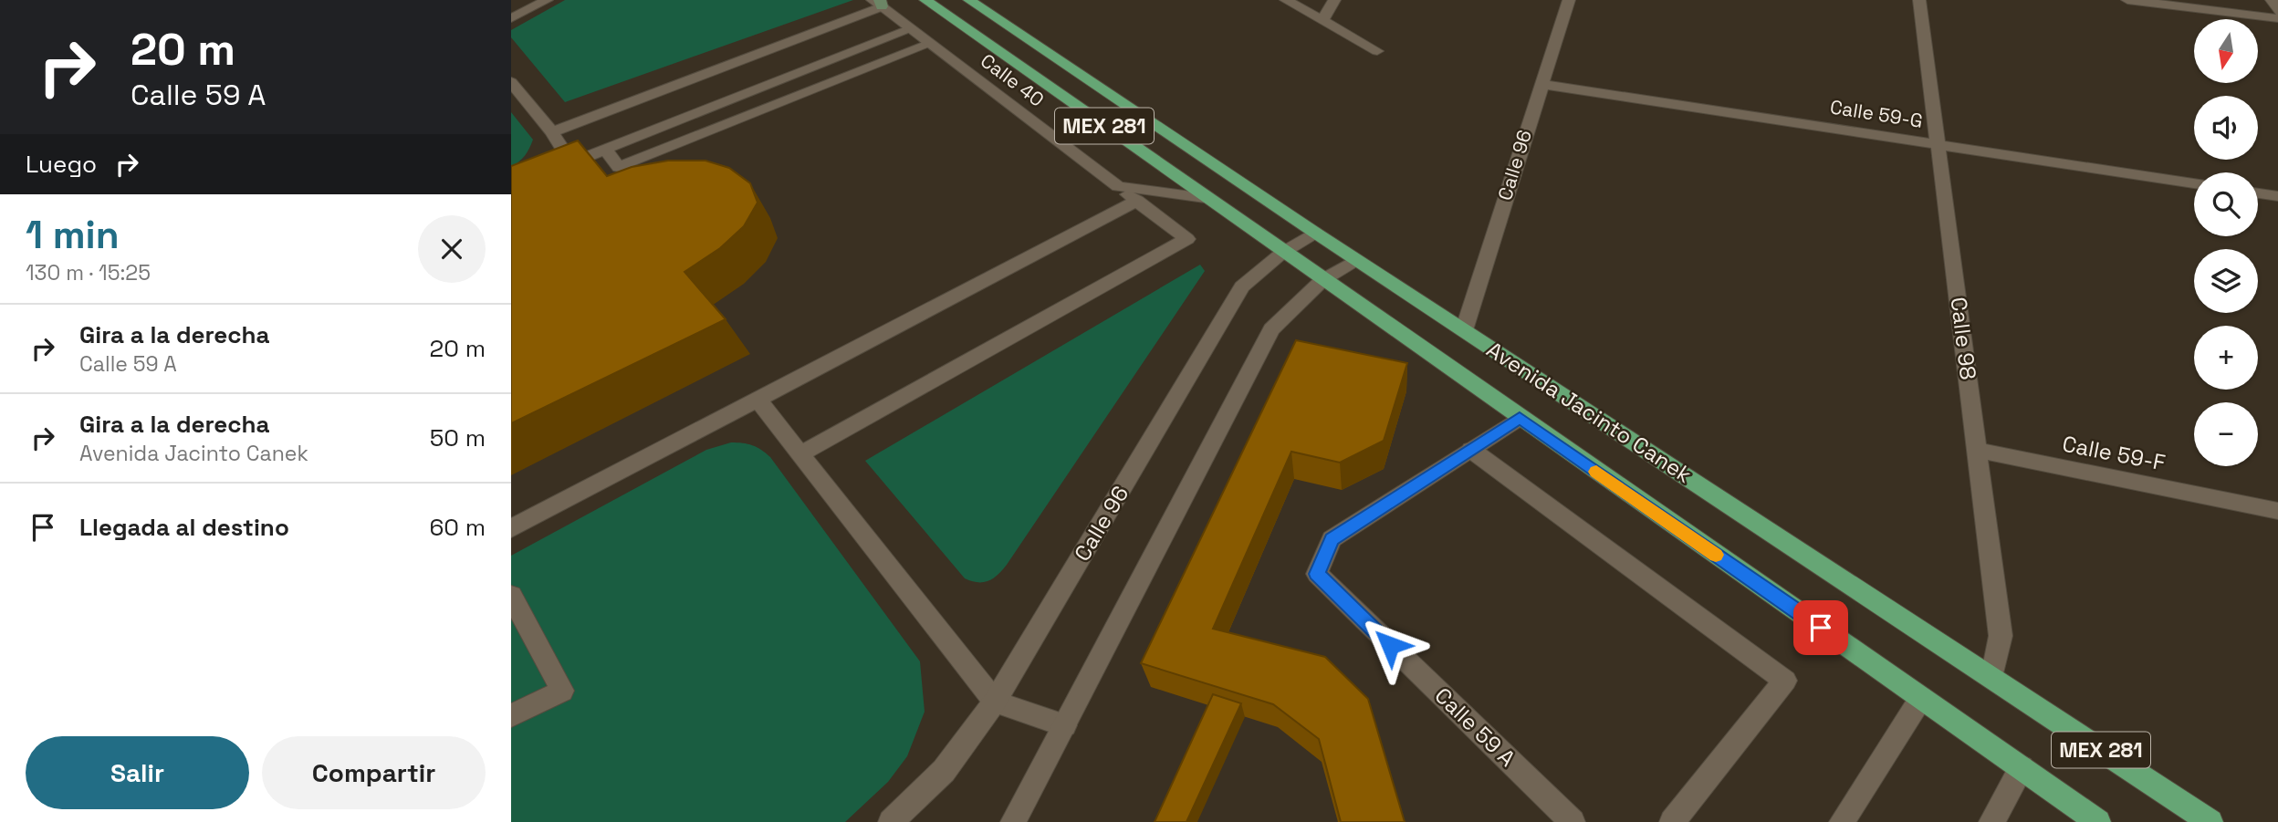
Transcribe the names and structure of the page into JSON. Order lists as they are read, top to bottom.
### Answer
{
  "streets": {
    "main road": ["MEX 281", "Avenida Jacinto Canek"],
    "street": [
      "Calle 40",
      "Calle 59-G",
      "Calle 96",
      "Calle 98",
      "Calle 59-F",
      "Calle 59 A"
    ]
  },
  "crossings": [
    ["Calle 40", "Avenida Jacinto Canek"],
    ["Calle 59-G", "Calle 96"],
    ["Calle 59-G", "Calle 98"],
    ["Calle 96", "Avenida Jacinto Canek"],
    ["Calle 98", "Avenida Jacinto Canek"],
    ["Calle 98", "Calle 59-F"],
    ["Avenida Jacinto Canek", "Calle 59 A"]
  ],
  "north": "bottom",
  "page": {
    "turn": ["20 m", "Calle 59 A"],
    "map_buttons": ["+", "−"],
    "then": "Luego",
    "heading": ["1 min", "130 m · 15:25"],
    "list": [
      {
        "name": "Gira a la derecha",
        "note": "Calle 59 A",
        "value": "20 m"
      },
      {
        "name": "Gira a la derecha",
        "note": "Avenida Jacinto Canek",
        "value": "50 m"
      },
      {
        "name": "Llegada al destino",
        "value": "60 m"
      }
    ],
    "buttons": ["Salir", "Compartir"]
  }
}
